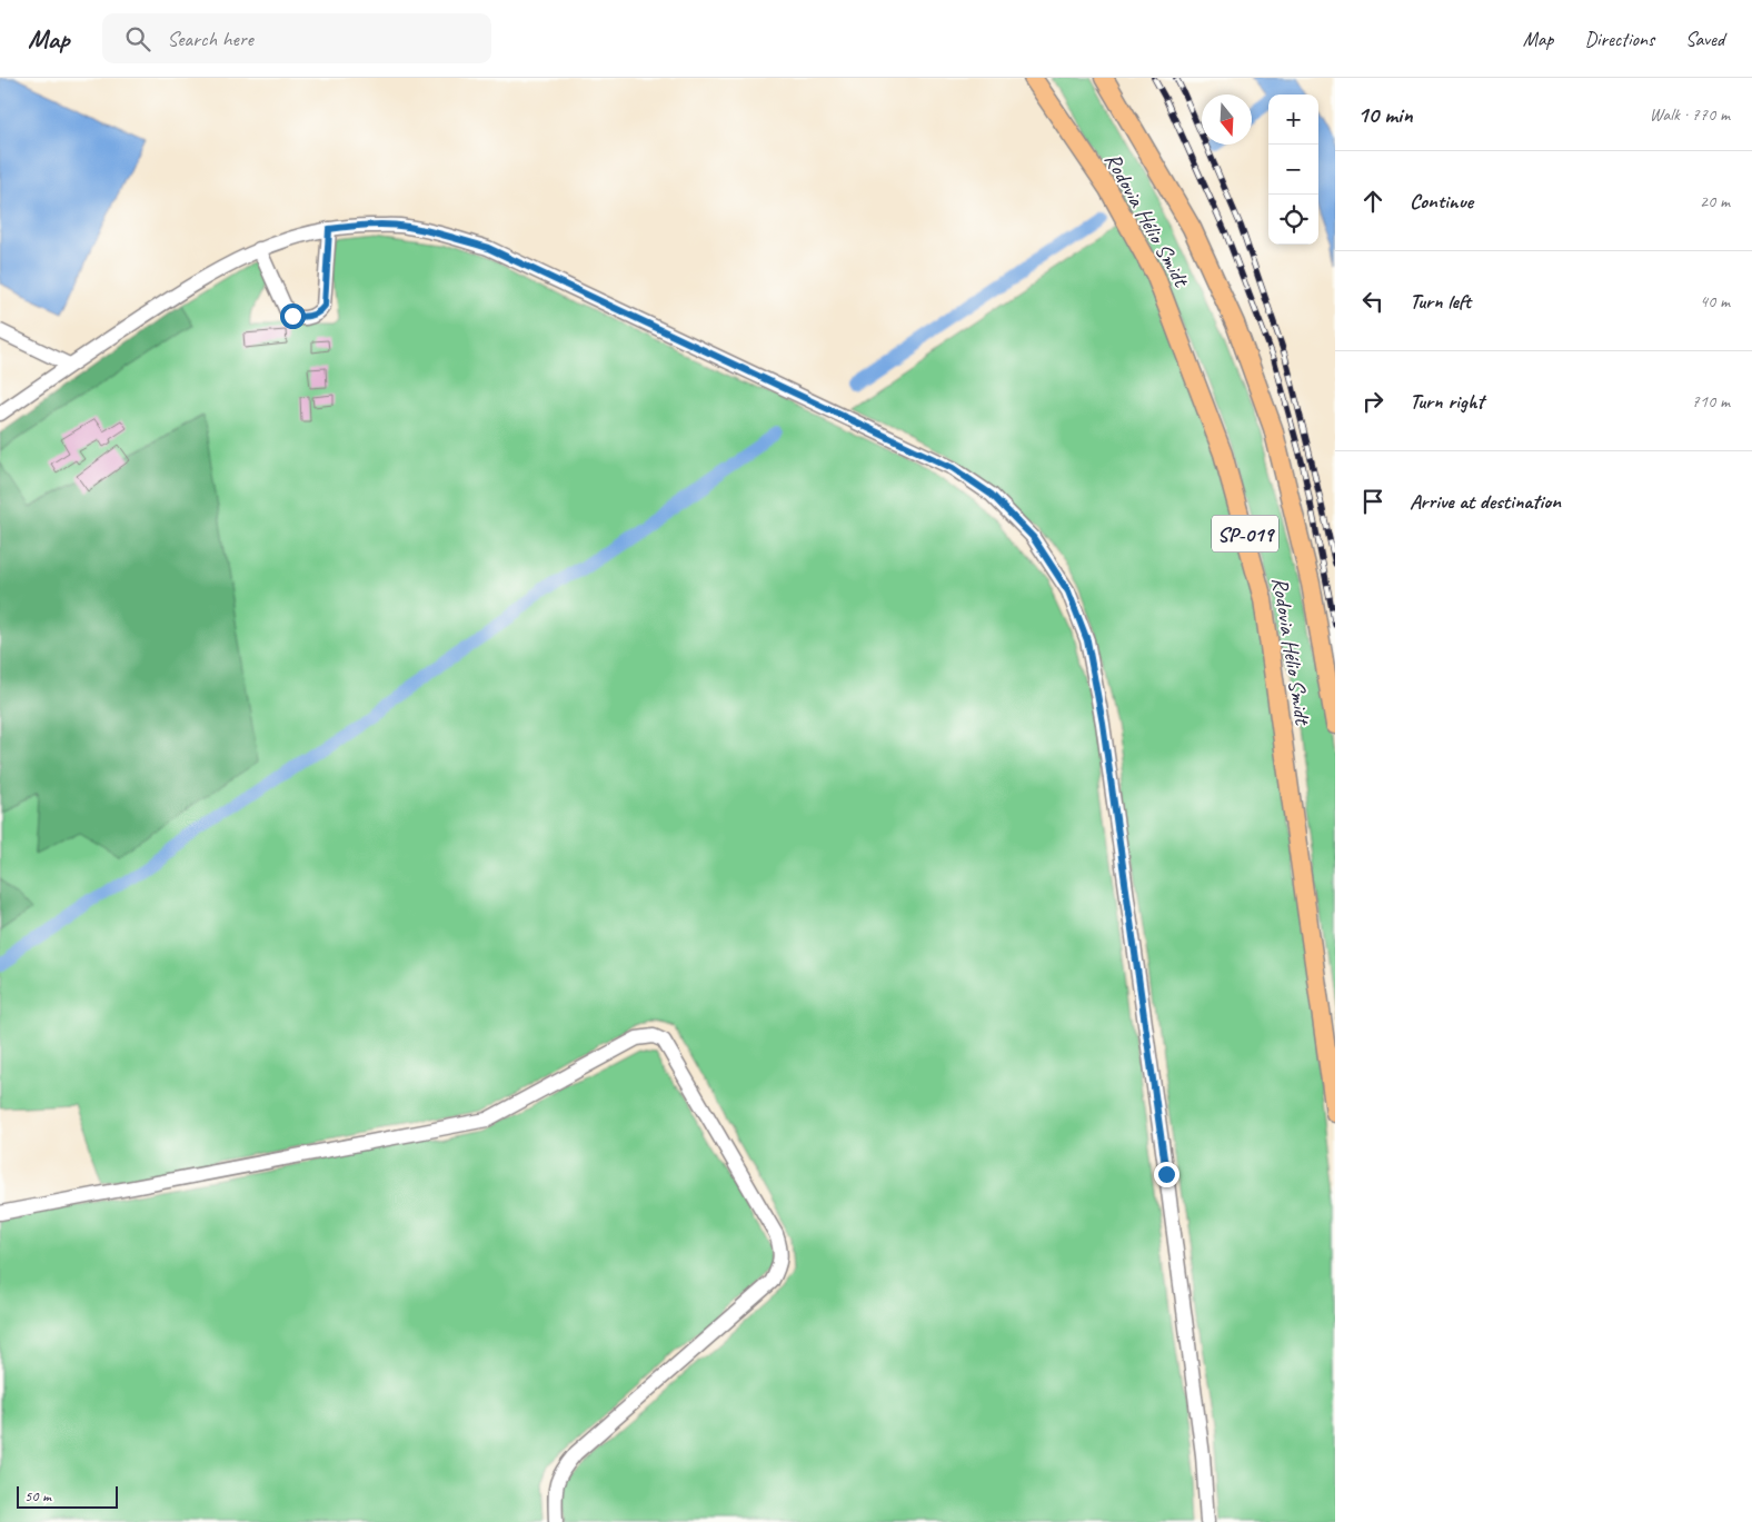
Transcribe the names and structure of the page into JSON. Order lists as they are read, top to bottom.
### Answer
{
  "streets": {
    "main road": ["Rodovia Hélio Smidt", "SP-019"]
  },
  "scale_bar": "50 m",
  "north": "bottom",
  "page": {
    "header": "Map",
    "search": "Search here",
    "nav": ["Map", "Directions", "Saved"],
    "heading": ["10 min", "Walk · 770 m"],
    "map_buttons": ["+", "−"],
    "list": [
      ["Continue", "20 m"],
      ["Turn left", "40 m"],
      ["Turn right", "710 m"],
      "Arrive at destination"
    ],
    "scale": "50 m"
  }
}
